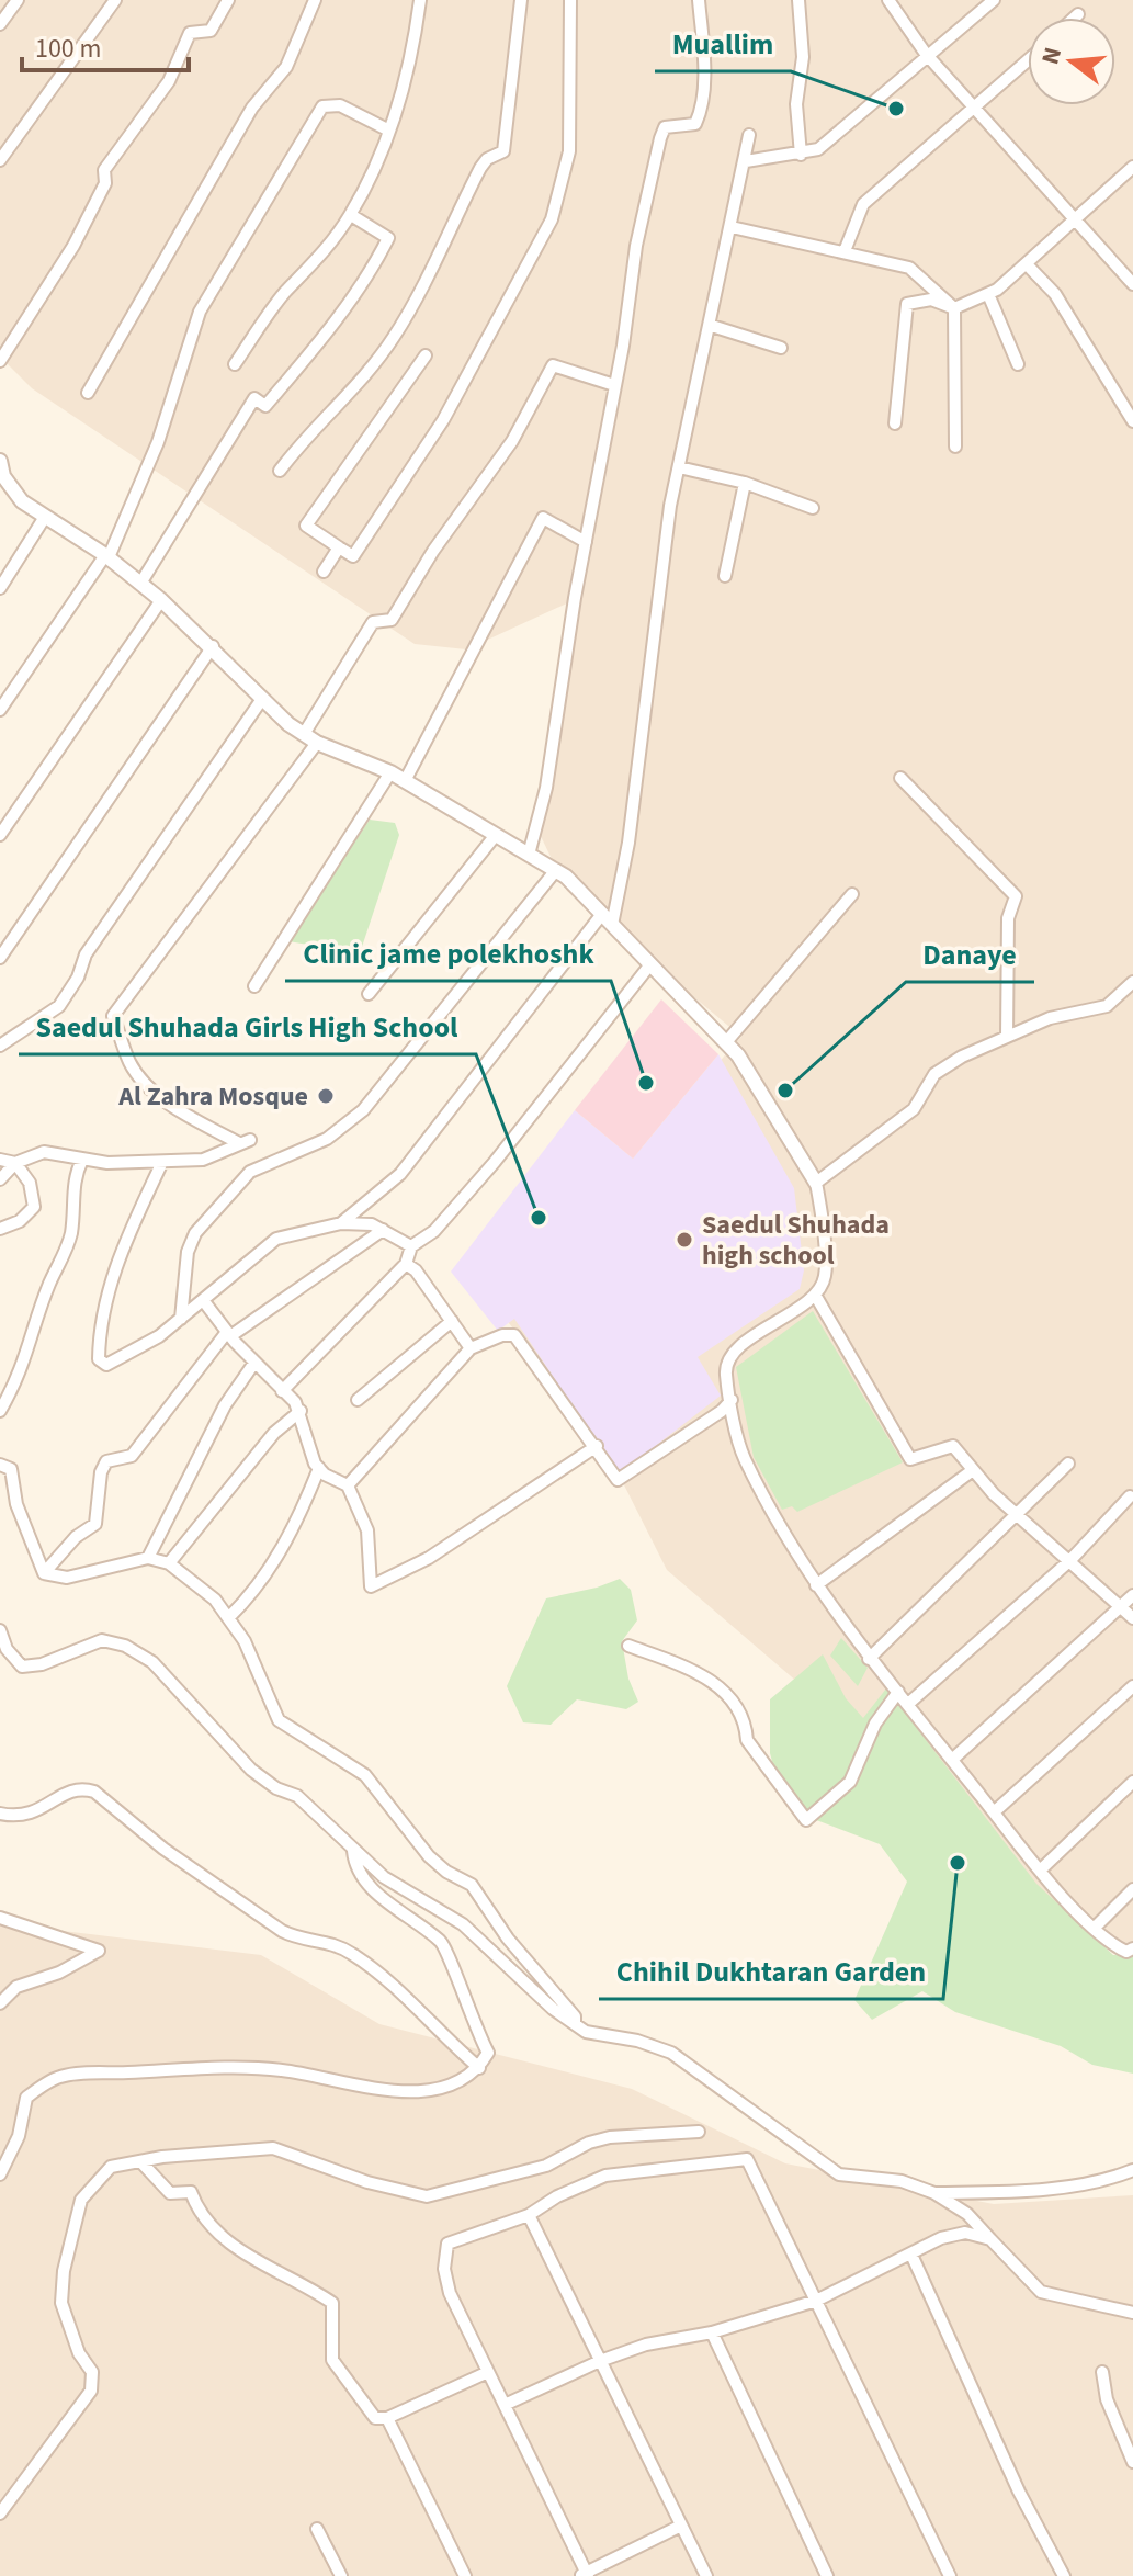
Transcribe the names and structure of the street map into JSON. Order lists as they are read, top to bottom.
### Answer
{
  "places": [
    "Muallim",
    "Clinic jame polekhoshk",
    "Danaye",
    "Al Zahra Mosque",
    "Saedul Shuhada Girls High School",
    "Saedul Shuhada high school",
    "Chihil Dukhtaran Garden"
  ],
  "scale_bar": "100 m",
  "north": "left"
}
